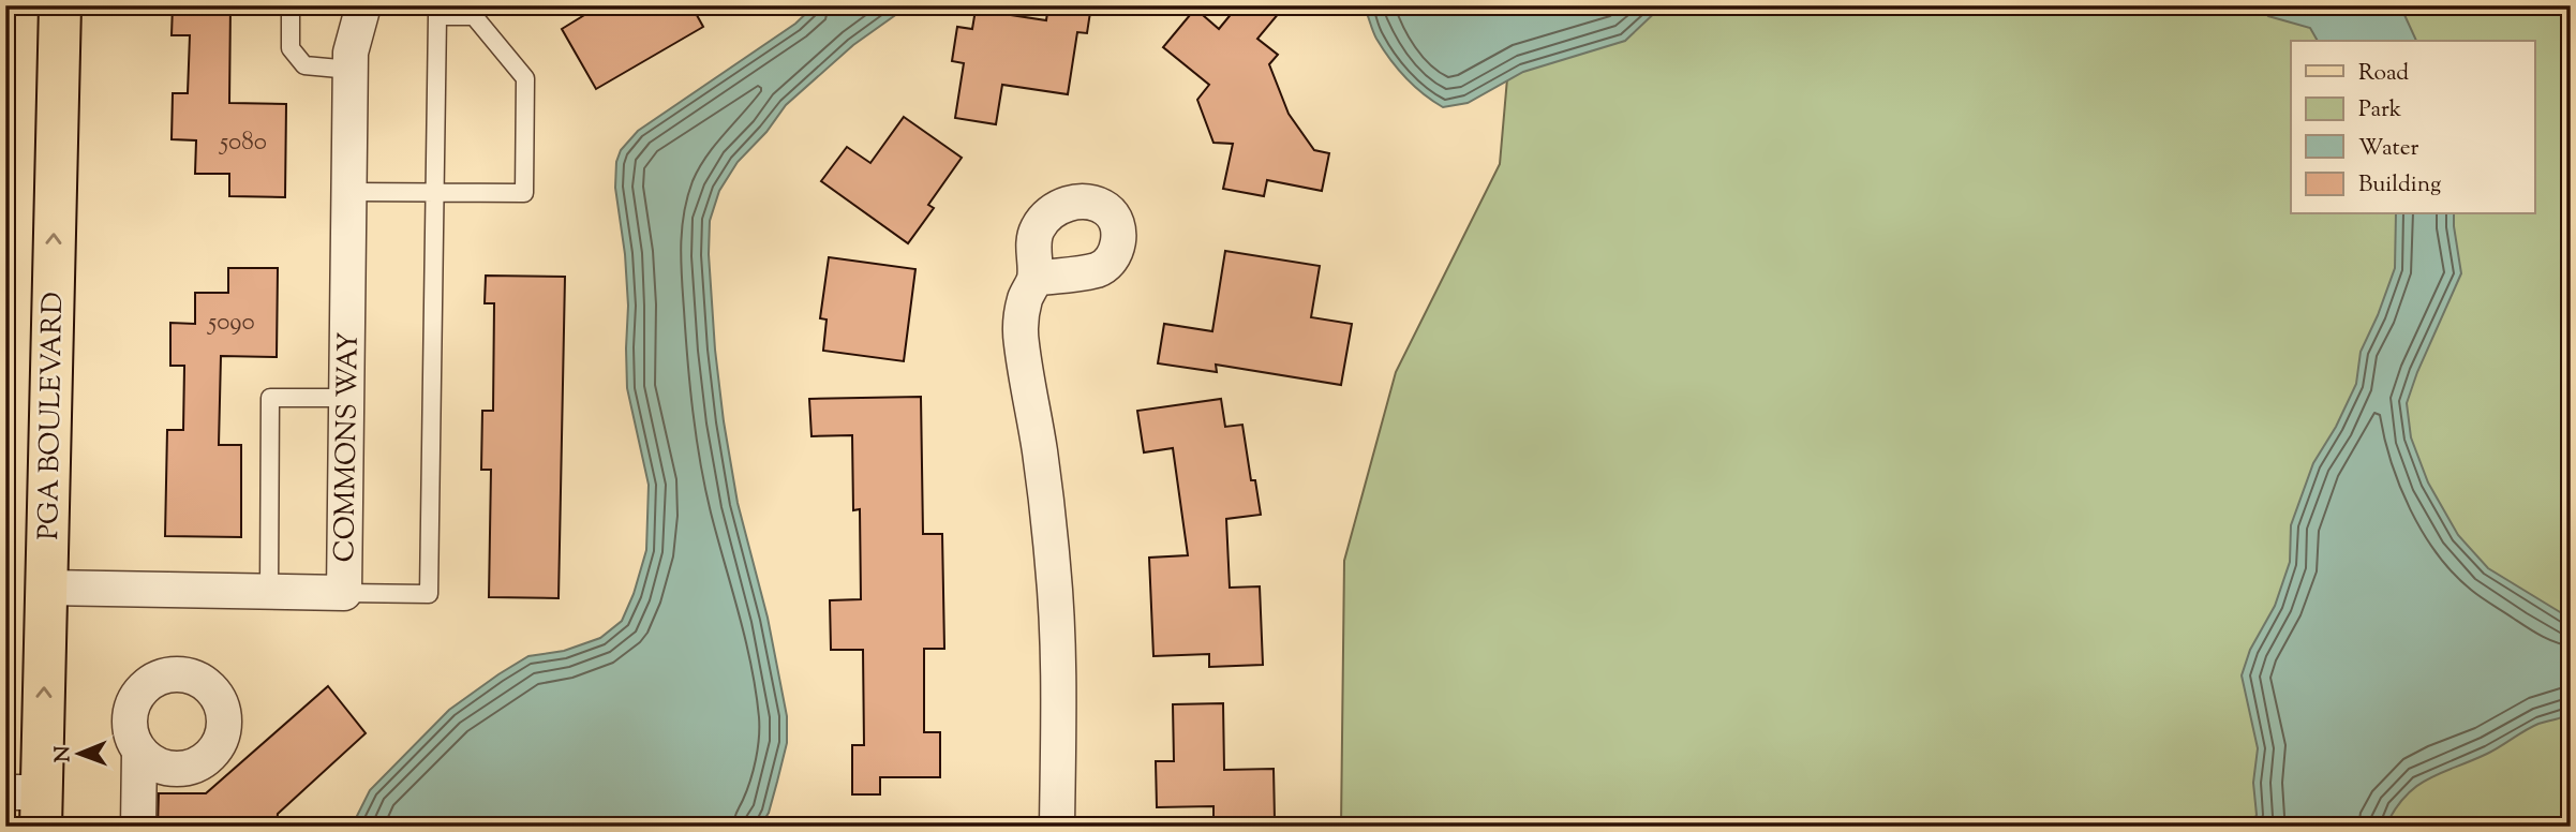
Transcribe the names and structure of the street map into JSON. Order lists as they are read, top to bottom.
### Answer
{
  "streets": {
    "main road": ["PGA BOULEVARD"],
    "street": ["COMMONS WAY"]
  },
  "crossings": [
    ["PGA BOULEVARD", "COMMONS WAY"]
  ],
  "one_way": ["PGA BOULEVARD"],
  "house_numbers": ["5080", "5090"],
  "legend": [
    "Road",
    "Park",
    "Water",
    "Building"
  ],
  "north": "left"
}
